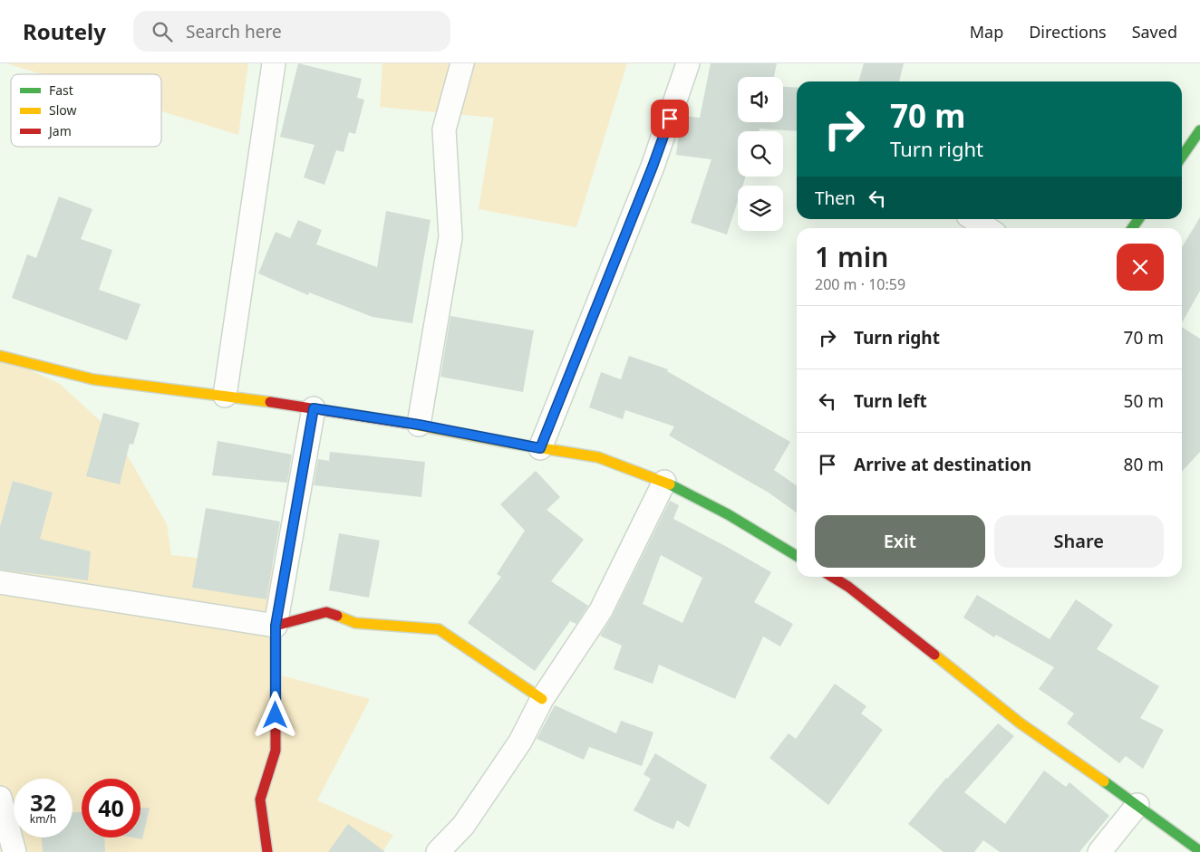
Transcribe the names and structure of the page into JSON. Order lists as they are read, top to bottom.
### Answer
{
  "legend": ["Fast", "Slow", "Jam"],
  "page": {
    "header": "Routely",
    "search": "Search here",
    "nav": ["Map", "Directions", "Saved"],
    "turn": ["70 m", "Turn right"],
    "then": "Then",
    "heading": ["1 min", "200 m · 10:59"],
    "list": [
      {
        "name": "Turn right",
        "value": "70 m"
      },
      {
        "name": "Turn left",
        "value": "50 m"
      },
      {
        "name": "Arrive at destination",
        "value": "80 m"
      }
    ],
    "buttons": ["Exit", "Share"],
    "speed": "32 km/h",
    "limit": "40"
  }
}
